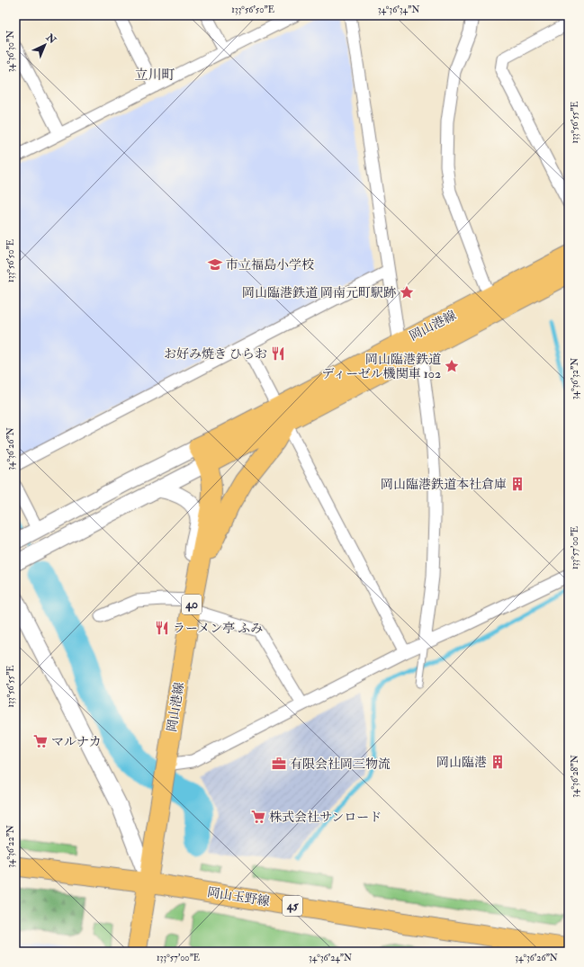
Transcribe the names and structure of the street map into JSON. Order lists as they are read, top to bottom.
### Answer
{
  "streets": {
    "main road": [
      "岡山港線",
      "40",
      "岡山玉野線",
      "45"
    ]
  },
  "crossings": [
    ["岡山港線", "40"],
    ["岡山港線", "岡山玉野線"]
  ],
  "districts": ["立川町"],
  "places": {
    "school or university": ["市立福島小学校"],
    "place": ["岡山臨港鉄道 岡南元町駅跡", "岡山臨港鉄道 ディーゼル機関車 102"],
    "restaurant": ["お好み焼き ひらお", "ラーメン亭 ふみ"],
    "building": ["岡山臨港鉄道本社倉庫", "岡山臨港"],
    "supermarket": ["マルナカ", "株式会社サンロード"],
    "office": ["有限会社岡三物流"]
  },
  "north": "top right",
  "coordinates": [
    "133°56'50\"E",
    "34°36'34\"N",
    "34°36'30\"N",
    "133°56'55\"E",
    "34°36'32\"N",
    "34°36'26\"N",
    "133°57'00\"E",
    "34°36'28\"N",
    "34°36'22\"N",
    "34°36'24\"N"
  ]
}
